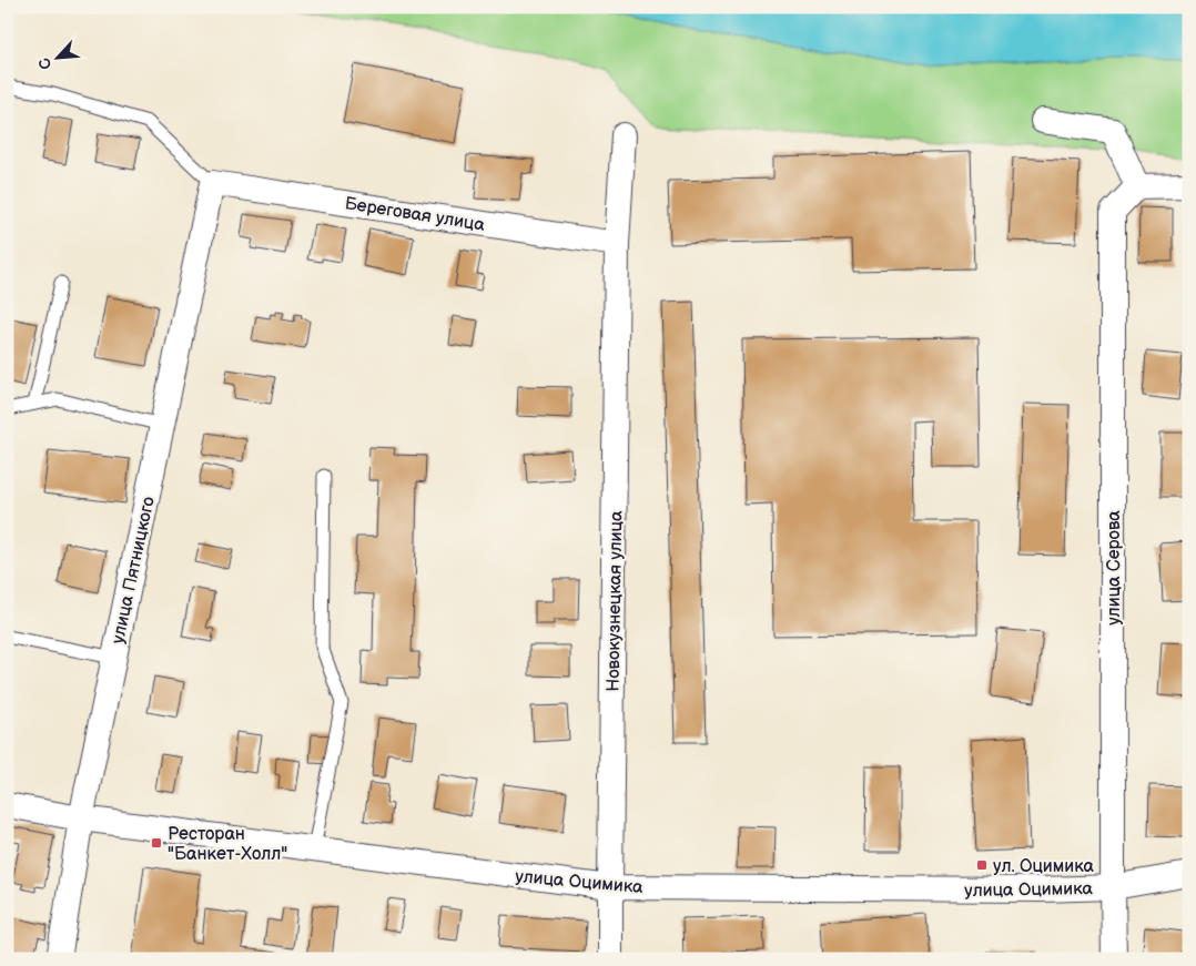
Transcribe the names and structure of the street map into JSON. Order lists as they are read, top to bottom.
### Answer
{
  "streets": {
    "street": [
      "Береговая улица",
      "улица Серова",
      "улица Пятницкого",
      "Новокузнецкая улица",
      "улица Оцимика"
    ]
  },
  "crossings": [
    ["Береговая улица", "улица Пятницкого"],
    ["Береговая улица", "Новокузнецкая улица"],
    ["улица Серова", "улица Оцимика"],
    ["улица Пятницкого", "улица Оцимика"],
    ["Новокузнецкая улица", "улица Оцимика"]
  ],
  "places": {
    "transit": ["Ресторан \"Банкет-Холл\"", "ул. Оцимика"]
  },
  "north": "bottom left"
}
